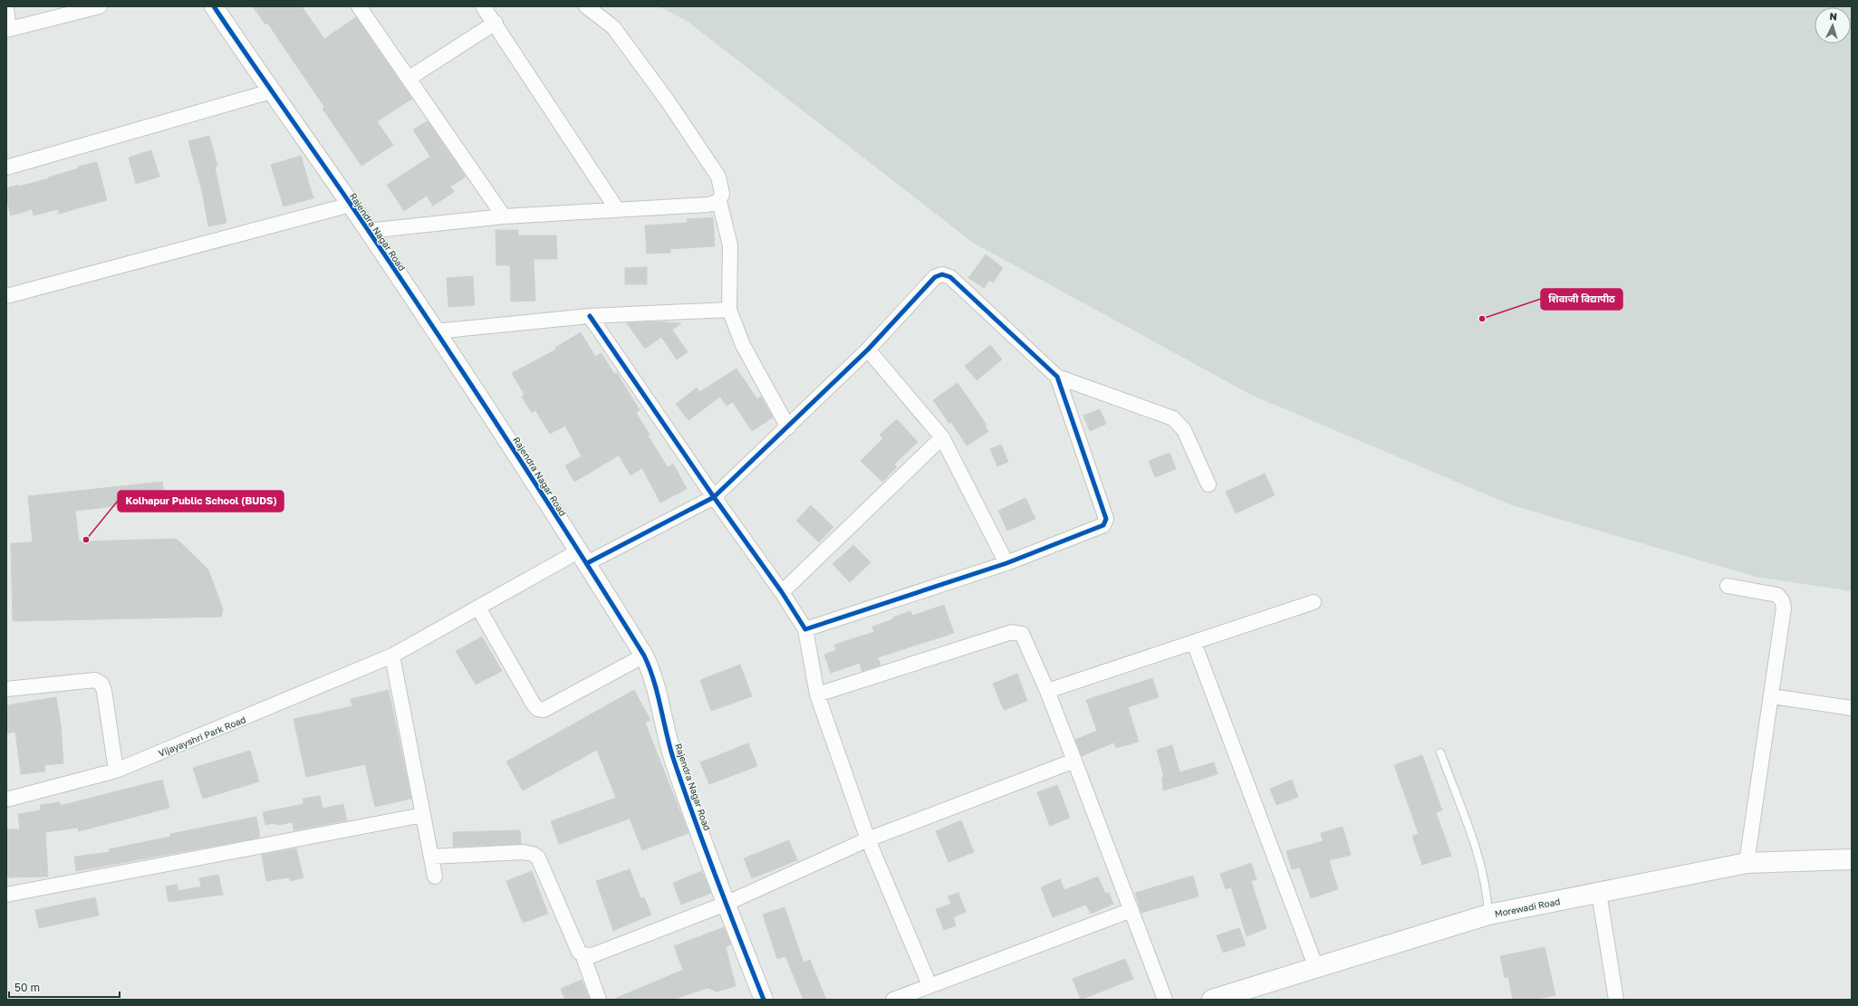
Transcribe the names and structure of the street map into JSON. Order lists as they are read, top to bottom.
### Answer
{
  "streets": {
    "main road": ["Morewadi Road"],
    "street": ["Rajendra Nagar Road", "Vijayayshri Park Road"]
  },
  "crossings": [
    ["Rajendra Nagar Road", "Vijayayshri Park Road"]
  ],
  "places": ["शिवाजी विद्यापीठ", "Kolhapur Public School (BUDS)"],
  "scale_bar": "50 m",
  "north": "top"
}
